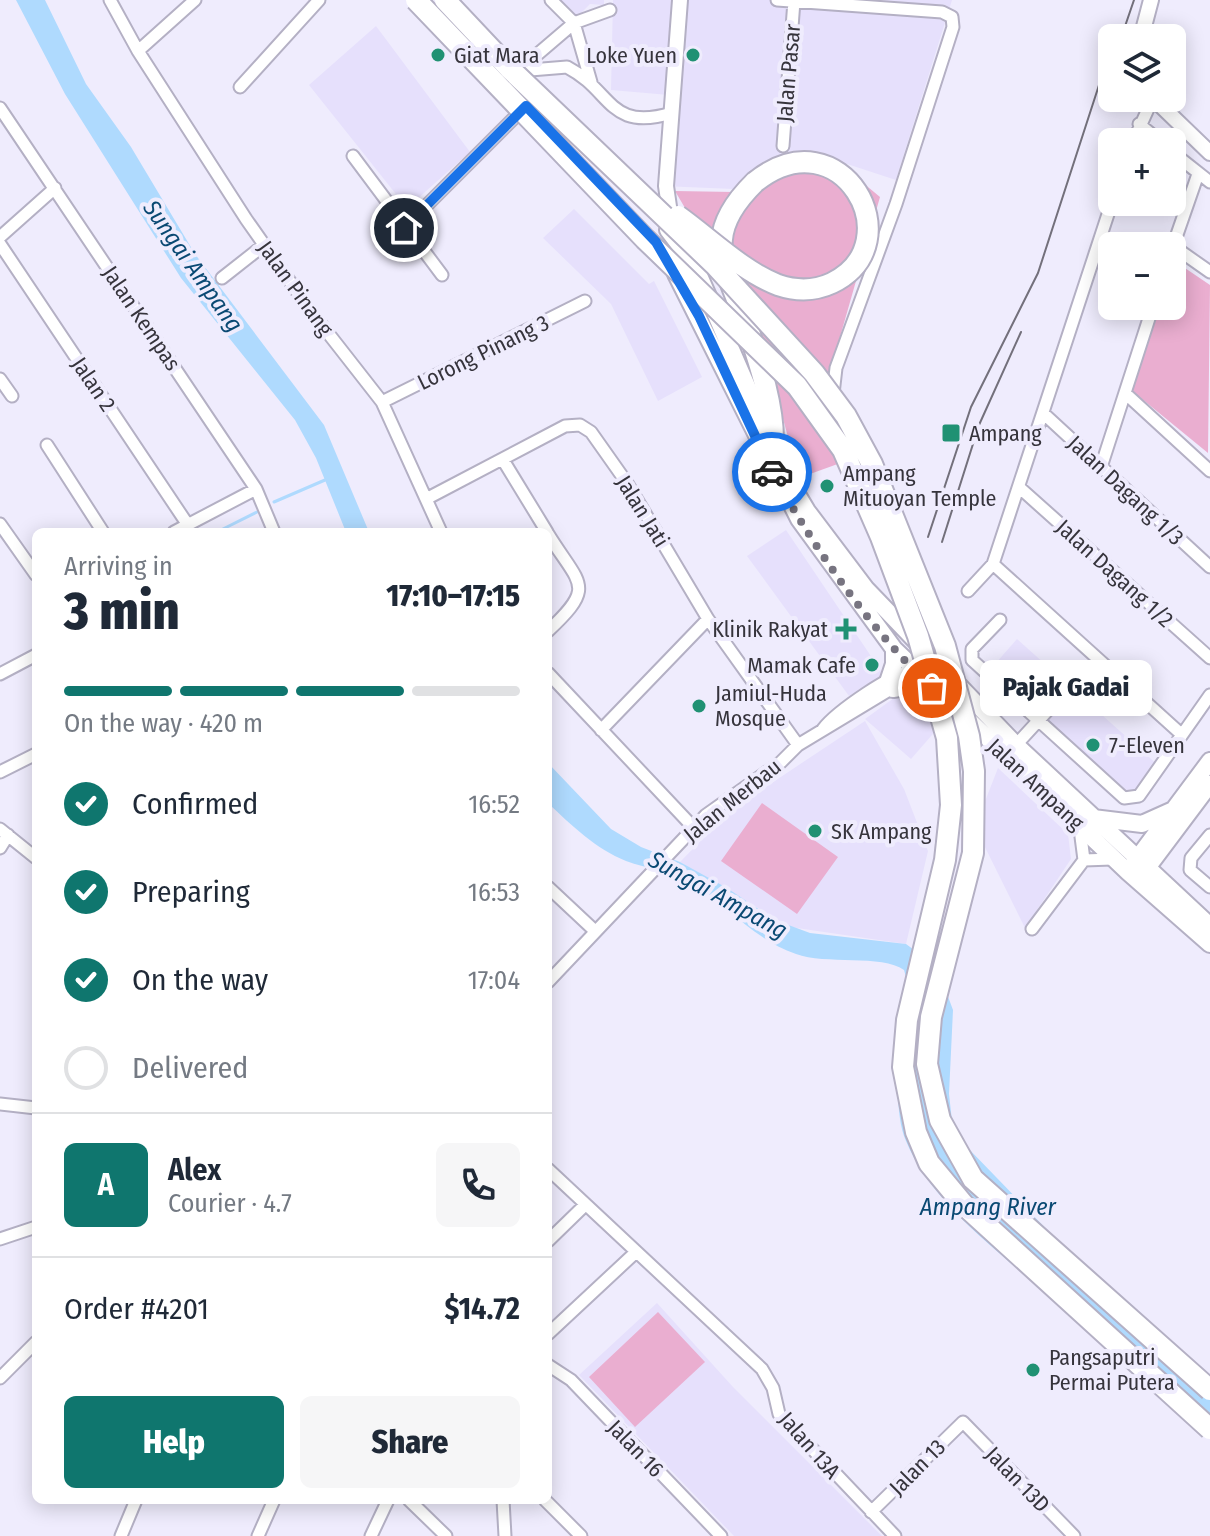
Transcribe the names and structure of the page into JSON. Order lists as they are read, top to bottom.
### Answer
{
  "streets": {
    "main road": ["Jalan Ampang"],
    "street": [
      "Jalan Pasar",
      "Jalan Pinang",
      "Jalan Kempas",
      "Lorong Pinang 3",
      "Jalan 2",
      "Jalan Dagang 1/3",
      "Jalan Jati",
      "Jalan Dagang 1/2",
      "Jalan Merbau",
      "Jalan 13A",
      "Jalan 16",
      "Jalan 13",
      "Jalan 13D"
    ]
  },
  "crossings": [
    ["Jalan Pinang", "Lorong Pinang 3"],
    ["Jalan Pinang", "Jalan Jati"],
    ["Jalan Jati", "Jalan Merbau"],
    ["Jalan Ampang", "Jalan Merbau"],
    ["Jalan 13A", "Jalan 13"],
    ["Jalan 13", "Jalan 13D"]
  ],
  "water": ["Sungai Ampang", "Ampang River"],
  "places": {
    "other": [
      "Giat Mara",
      "Loke Yuen",
      "Ampang Mituoyan Temple",
      "Mamak Cafe",
      "Pajak Gadai",
      "Jamiul-Huda Mosque",
      "7-Eleven",
      "SK Ampang",
      "Pangsaputri Permai Putera"
    ],
    "transit": ["Ampang"],
    "health": ["Klinik Rakyat"]
  },
  "page": {
    "map_buttons": ["+", "−"],
    "heading": ["3 min", "Arriving in", "17:10–17:15"],
    "panel": [
      "Alex",
      "Courier · 4.7",
      "Order #4201",
      "$14.72"
    ],
    "bubble": "Pajak Gadai",
    "bar": "On the way · 420 m",
    "list": [
      ["Confirmed", "16:52"],
      ["Preparing", "16:53"],
      ["On the way", "17:04"],
      "Delivered"
    ],
    "round": "A",
    "buttons": ["Help", "Share"]
  }
}
